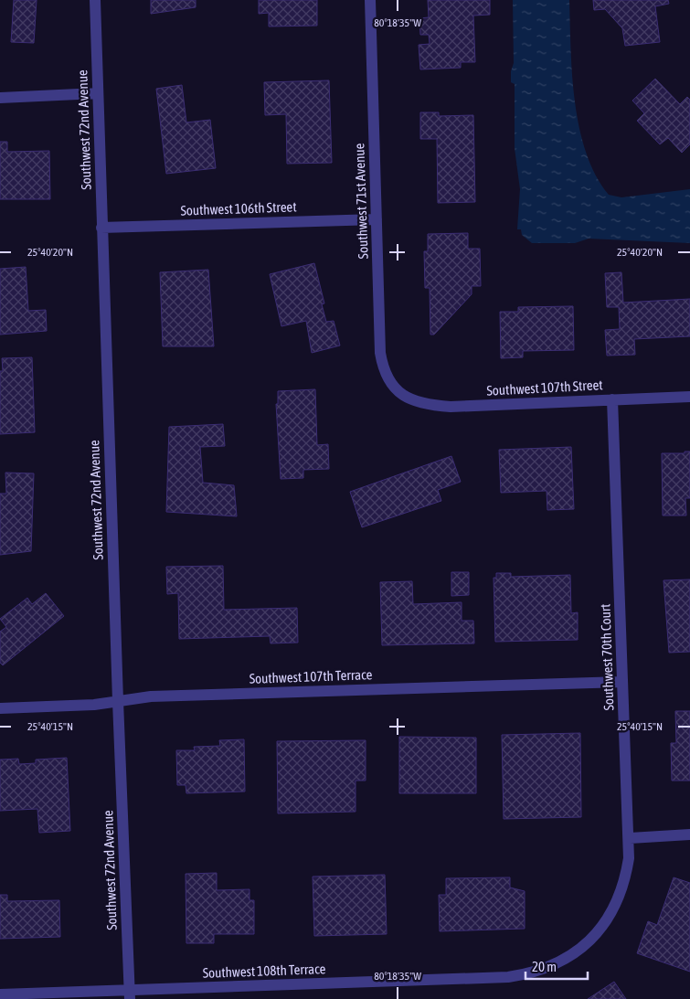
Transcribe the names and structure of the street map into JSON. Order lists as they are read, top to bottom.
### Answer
{
  "streets": {
    "street": [
      "Southwest 72nd Avenue",
      "Southwest 71st Avenue",
      "Southwest 106th Street",
      "Southwest 107th Street",
      "Southwest 70th Court",
      "Southwest 107th Terrace",
      "Southwest 108th Terrace"
    ]
  },
  "crossings": [
    ["Southwest 72nd Avenue", "Southwest 106th Street"],
    ["Southwest 72nd Avenue", "Southwest 107th Terrace"],
    ["Southwest 72nd Avenue", "Southwest 108th Terrace"],
    ["Southwest 71st Avenue", "Southwest 106th Street"],
    ["Southwest 71st Avenue", "Southwest 107th Street"],
    ["Southwest 107th Street", "Southwest 70th Court"],
    ["Southwest 70th Court", "Southwest 107th Terrace"],
    ["Southwest 70th Court", "Southwest 108th Terrace"]
  ],
  "scale_bar": "20 m",
  "coordinates": ["80°18'35\"W", "25°40'20\"N", "25°40'15\"N"]
}
